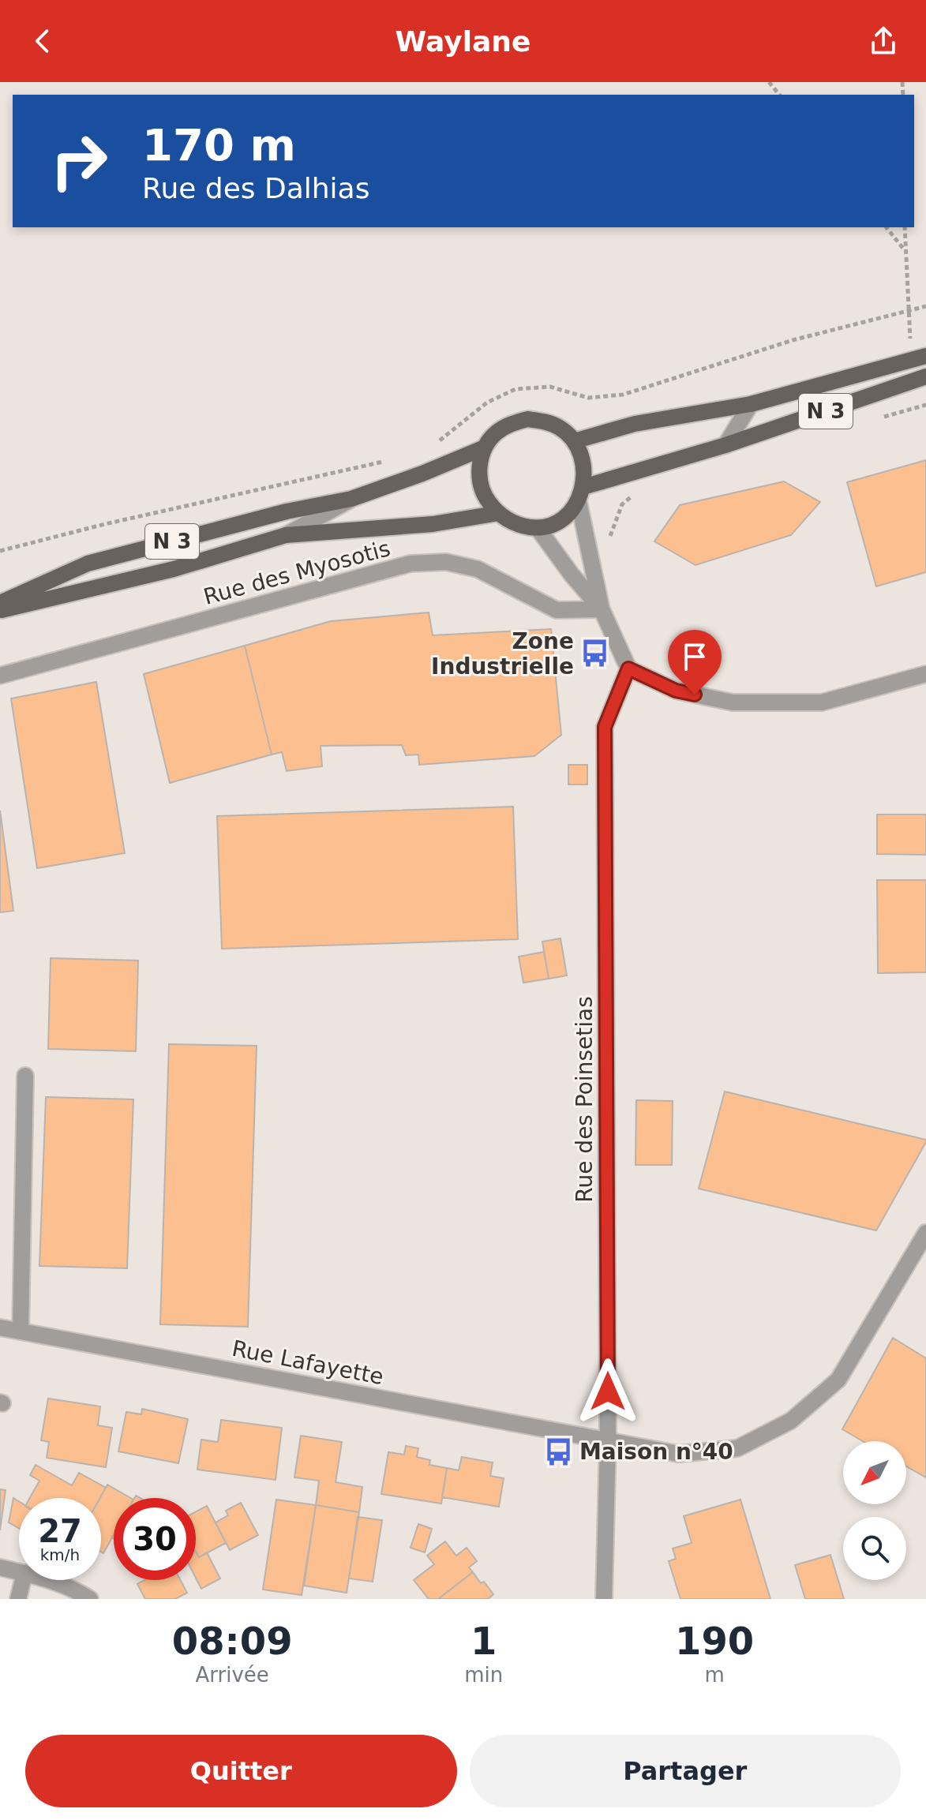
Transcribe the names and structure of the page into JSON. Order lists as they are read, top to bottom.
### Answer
{
  "streets": {
    "main road": ["N 3"],
    "street": ["Rue des Myosotis", "Rue des Poinsetias", "Rue Lafayette"]
  },
  "crossings": [
    ["Rue des Poinsetias", "Rue Lafayette"]
  ],
  "places": {
    "bus stop": ["Zone Industrielle", "Maison n°40"]
  },
  "north": "bottom left",
  "page": {
    "header": "Waylane",
    "turn": ["170 m", "Rue des Dalhias"],
    "speed": "27 km/h",
    "limit": "30",
    "eta": [
      "08:09",
      "Arrivée",
      "1",
      "min",
      "190",
      "m"
    ],
    "buttons": ["Quitter", "Partager"]
  }
}
